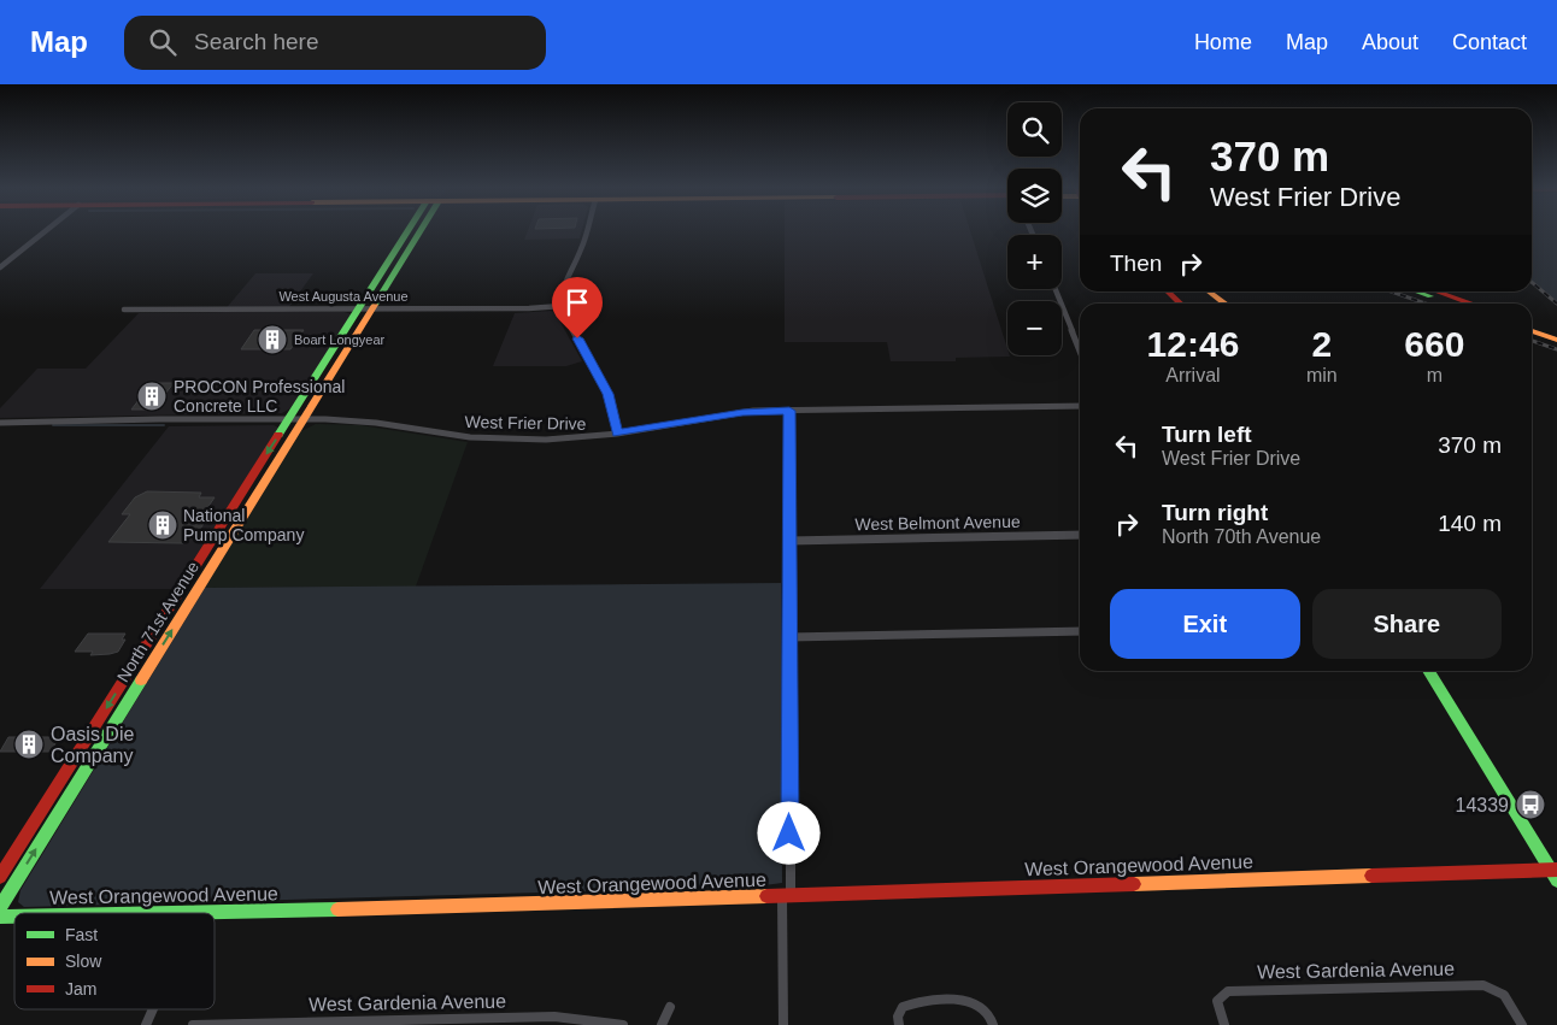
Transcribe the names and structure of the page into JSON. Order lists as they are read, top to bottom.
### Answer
{
  "streets": {
    "main road": ["North 71st Avenue", "West Orangewood Avenue"],
    "street": [
      "West Augusta Avenue",
      "West Frier Drive",
      "West Belmont Avenue",
      "West Gardenia Avenue"
    ]
  },
  "crossings": [
    ["West Augusta Avenue", "North 71st Avenue"],
    ["West Frier Drive", "North 71st Avenue"]
  ],
  "places": {
    "building": [
      "Boart Longyear",
      "PROCON Professional Concrete LLC",
      "National Pump Company",
      "Oasis Die Company"
    ],
    "bus stop": ["14339"]
  },
  "legend": ["Fast", "Slow", "Jam"],
  "page": {
    "header": "Map",
    "search": "Search here",
    "nav": [
      "Home",
      "Map",
      "About",
      "Contact"
    ],
    "map_buttons": ["+", "−"],
    "turn": ["370 m", "West Frier Drive"],
    "then": "Then",
    "eta": [
      "12:46",
      "Arrival",
      "2",
      "min",
      "660",
      "m"
    ],
    "list": [
      {
        "name": "Turn left",
        "note": "West Frier Drive",
        "value": "370 m"
      },
      {
        "name": "Turn right",
        "note": "North 70th Avenue",
        "value": "140 m"
      }
    ],
    "buttons": ["Exit", "Share"]
  }
}
